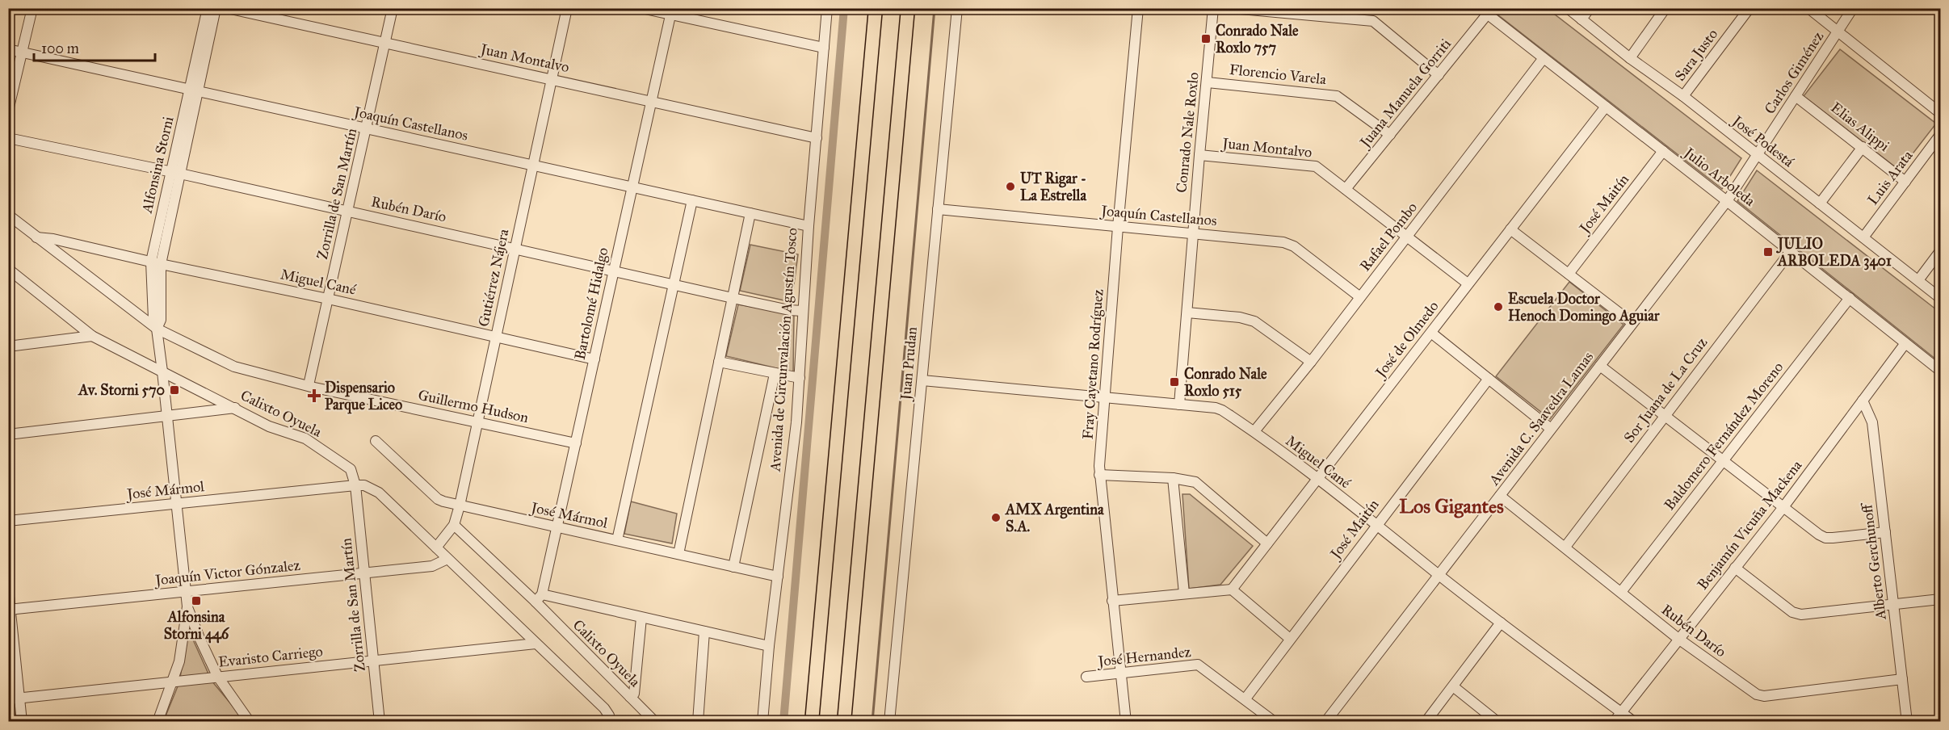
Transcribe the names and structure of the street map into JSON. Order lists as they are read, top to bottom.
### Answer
{
  "streets": {
    "street": [
      "Sara Justo",
      "Juan Montalvo",
      "Carlos Giménez",
      "Florencio Varela",
      "Juana Manuela Gorriti",
      "Joaquín Castellanos",
      "Elias Alippi",
      "Conrado Nale Roxlo",
      "José Podestá",
      "Alfonsina Storni",
      "Julio Arboleda",
      "Luis Arata",
      "Zorrilla de San Martín",
      "José Maitín",
      "Rubén Darío",
      "Rafael Pombo",
      "Gutiérrez Nájera",
      "Miguel Cané",
      "Bartolomé Hidalgo",
      "José de Olmedo",
      "Avenida de Circunvalación Agustín Tosco",
      "Juan Prudan",
      "Fray Cayetano Rodríguez",
      "Sor Juana de La Cruz",
      "Guillermo Hudson",
      "Calixto Oyuela",
      "Avenida C. Saavedra Lamas",
      "Baldomero Fernández Moreno",
      "José Mármol",
      "Benjamín Vicuña Mackena",
      "Alberto Gerchunoff",
      "Joaquín Victor Gónzalez",
      "Evaristo Carriego",
      "José Hernandez"
    ]
  },
  "crossings": [
    ["Sara Justo", "José Podestá"],
    ["Juan Montalvo", "Juana Manuela Gorriti"],
    ["Juan Montalvo", "Conrado Nale Roxlo"],
    ["Juan Montalvo", "Zorrilla de San Martín"],
    ["Juan Montalvo", "Rafael Pombo"],
    ["Juan Montalvo", "Gutiérrez Nájera"],
    ["Juan Montalvo", "Bartolomé Hidalgo"],
    ["Juan Montalvo", "José de Olmedo"],
    ["Juan Montalvo", "Avenida de Circunvalación Agustín Tosco"],
    ["Carlos Giménez", "Elias Alippi"],
    ["Carlos Giménez", "José Podestá"],
    ["Carlos Giménez", "Julio Arboleda"],
    ["Carlos Giménez", "Avenida C. Saavedra Lamas"],
    ["Florencio Varela", "Juana Manuela Gorriti"],
    ["Florencio Varela", "Conrado Nale Roxlo"],
    ["Juana Manuela Gorriti", "Julio Arboleda"],
    ["Joaquín Castellanos", "Conrado Nale Roxlo"],
    ["Joaquín Castellanos", "Alfonsina Storni"],
    ["Joaquín Castellanos", "Zorrilla de San Martín"],
    ["Joaquín Castellanos", "Rafael Pombo"],
    ["Joaquín Castellanos", "Gutiérrez Nájera"],
    ["Joaquín Castellanos", "Bartolomé Hidalgo"],
    ["Joaquín Castellanos", "Avenida de Circunvalación Agustín Tosco"],
    ["Joaquín Castellanos", "Juan Prudan"],
    ["Joaquín Castellanos", "Fray Cayetano Rodríguez"],
    ["Elias Alippi", "Luis Arata"],
    ["Conrado Nale Roxlo", "Miguel Cané"],
    ["José Podestá", "Luis Arata"],
    ["Alfonsina Storni", "Rubén Darío"],
    ["Alfonsina Storni", "Miguel Cané"],
    ["Alfonsina Storni", "Calixto Oyuela"],
    ["Alfonsina Storni", "José Mármol"],
    ["Alfonsina Storni", "Joaquín Victor Gónzalez"],
    ["Alfonsina Storni", "Evaristo Carriego"],
    ["Julio Arboleda", "José Maitín"],
    ["Julio Arboleda", "Rafael Pombo"],
    ["Julio Arboleda", "José de Olmedo"],
    ["Julio Arboleda", "Sor Juana de La Cruz"],
    ["Julio Arboleda", "Avenida C. Saavedra Lamas"],
    ["Julio Arboleda", "Baldomero Fernández Moreno"],
    ["Julio Arboleda", "Benjamín Vicuña Mackena"],
    ["Zorrilla de San Martín", "Rubén Darío"],
    ["Zorrilla de San Martín", "Miguel Cané"],
    ["Zorrilla de San Martín", "Guillermo Hudson"],
    ["Zorrilla de San Martín", "Calixto Oyuela"],
    ["Zorrilla de San Martín", "José Mármol"],
    ["Zorrilla de San Martín", "Joaquín Victor Gónzalez"],
    ["Zorrilla de San Martín", "Evaristo Carriego"],
    ["José Maitín", "Miguel Cané"],
    ["José Maitín", "José Hernandez"],
    ["Rubén Darío", "Gutiérrez Nájera"],
    ["Rubén Darío", "Bartolomé Hidalgo"],
    ["Rubén Darío", "Avenida de Circunvalación Agustín Tosco"],
    ["Rubén Darío", "Sor Juana de La Cruz"],
    ["Rubén Darío", "Avenida C. Saavedra Lamas"],
    ["Rubén Darío", "Baldomero Fernández Moreno"],
    ["Rubén Darío", "Benjamín Vicuña Mackena"],
    ["Rubén Darío", "Alberto Gerchunoff"],
    ["Rafael Pombo", "Miguel Cané"],
    ["Gutiérrez Nájera", "Miguel Cané"],
    ["Gutiérrez Nájera", "Guillermo Hudson"],
    ["Gutiérrez Nájera", "Calixto Oyuela"],
    ["Gutiérrez Nájera", "José Mármol"],
    ["Miguel Cané", "Bartolomé Hidalgo"],
    ["Miguel Cané", "José de Olmedo"],
    ["Miguel Cané", "Juan Prudan"],
    ["Miguel Cané", "Fray Cayetano Rodríguez"],
    ["Miguel Cané", "Calixto Oyuela"],
    ["Miguel Cané", "Avenida C. Saavedra Lamas"],
    ["Miguel Cané", "Benjamín Vicuña Mackena"],
    ["Bartolomé Hidalgo", "Guillermo Hudson"],
    ["Bartolomé Hidalgo", "Calixto Oyuela"],
    ["Bartolomé Hidalgo", "José Mármol"],
    ["Avenida de Circunvalación Agustín Tosco", "Calixto Oyuela"],
    ["Avenida de Circunvalación Agustín Tosco", "José Mármol"],
    ["Fray Cayetano Rodríguez", "José Hernandez"],
    ["Guillermo Hudson", "Calixto Oyuela"],
    ["Calixto Oyuela", "José Mármol"],
    ["Benjamín Vicuña Mackena", "Alberto Gerchunoff"]
  ],
  "districts": ["Los Gigantes"],
  "places": {
    "transit": [
      "Conrado Nale Roxlo 757",
      "JULIO ARBOLEDA 3401",
      "Conrado Nale Roxlo 515",
      "Av. Storni 570",
      "Alfonsina Storni 446"
    ],
    "other": ["UT Rigar - La Estrella", "Escuela Doctor Henoch Domingo Aguiar", "AMX Argentina S.A."],
    "health": ["Dispensario Parque Liceo"]
  },
  "scale_bar": "100 m"
}
